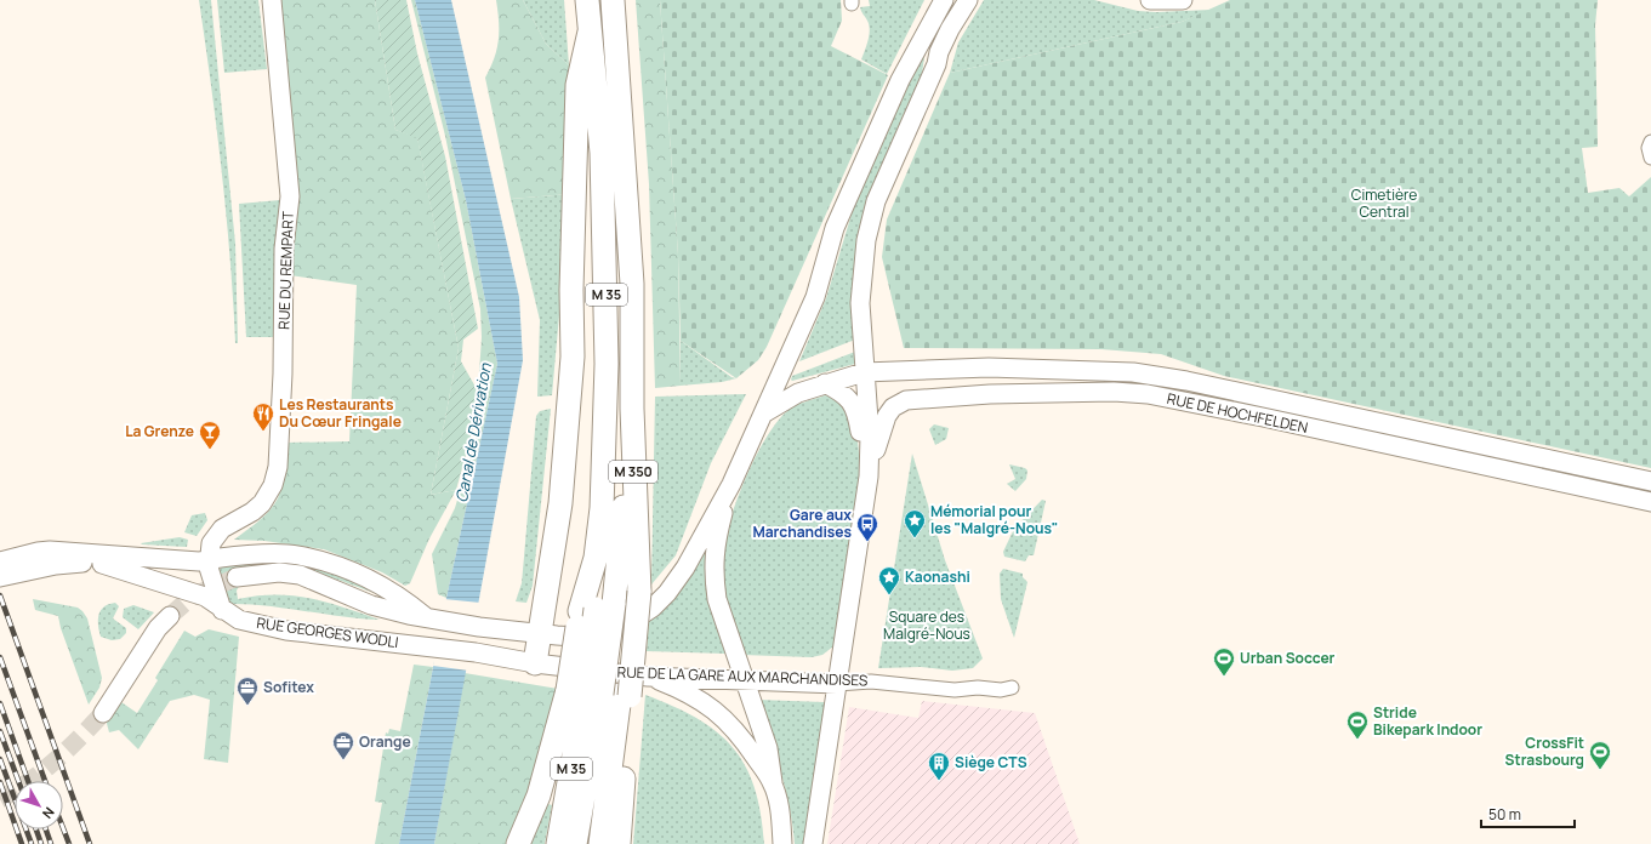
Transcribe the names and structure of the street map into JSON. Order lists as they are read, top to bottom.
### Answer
{
  "streets": {
    "highway": ["M 35", "M 350"],
    "main road": [
      "RUE DU REMPART",
      "RUE DE HOCHFELDEN",
      "RUE GEORGES WODLI",
      "RUE DE LA GARE AUX MARCHANDISES"
    ]
  },
  "crossings": [
    ["M 35", "M 350"],
    ["RUE GEORGES WODLI", "RUE DE LA GARE AUX MARCHANDISES"]
  ],
  "water": ["Canal de Dérivation"],
  "parks": ["Cimetière Central", "Square des Malgré-Nous"],
  "places": {
    "restaurant": ["Les Restaurants Du Cœur Fringale"],
    "bar": ["La Grenze"],
    "place": ["Mémorial pour les \"Malgré-Nous\"", "Kaonashi"],
    "bus stop": ["Gare aux Marchandises"],
    "sports": ["Urban Soccer", "Stride Bikepark Indoor", "CrossFit Strasbourg"],
    "office": ["Sofitex", "Orange"],
    "building": ["Siège CTS"]
  },
  "scale_bar": "50 m",
  "north": "bottom right"
}
